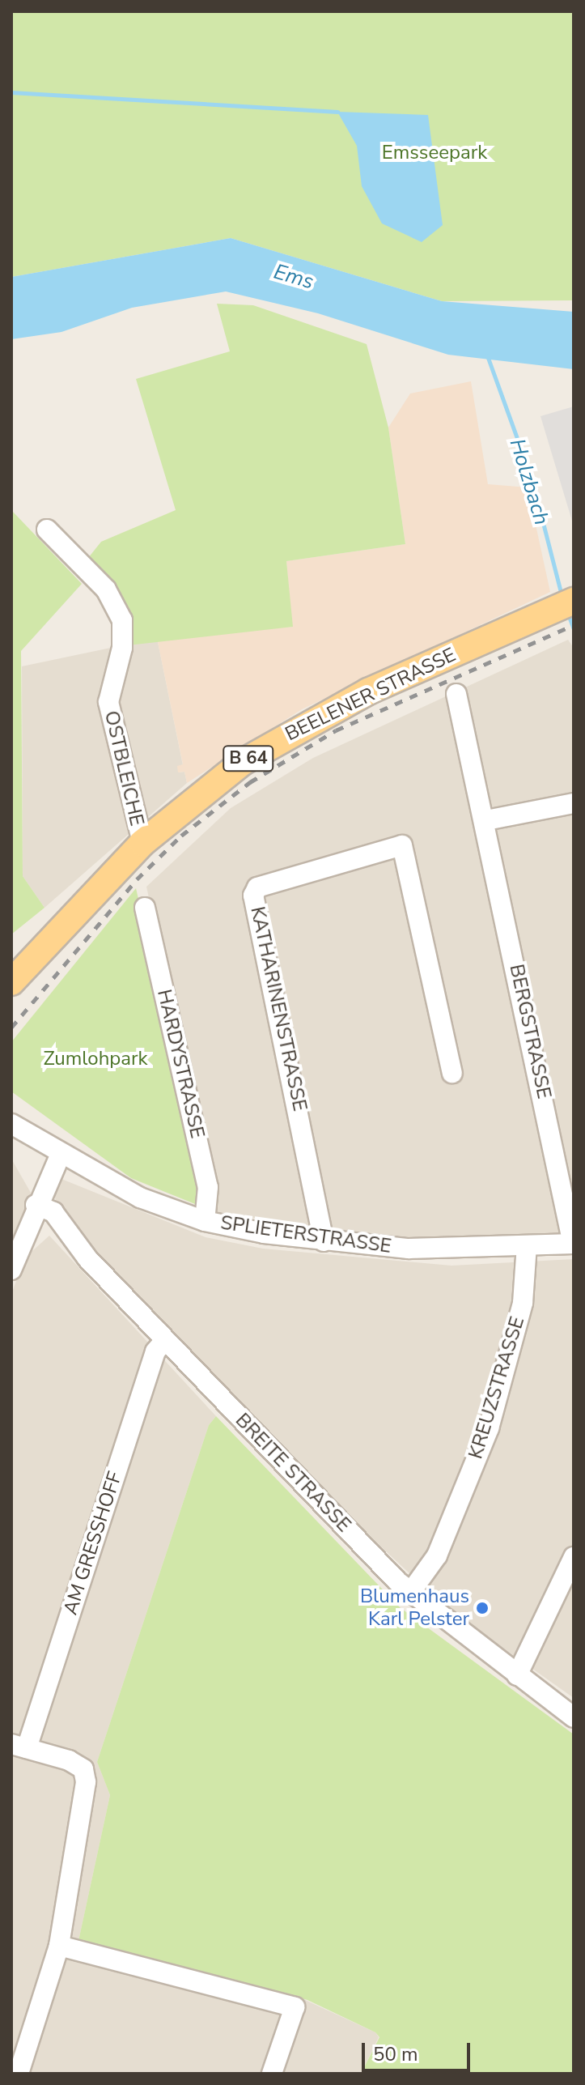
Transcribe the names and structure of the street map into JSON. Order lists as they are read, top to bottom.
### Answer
{
  "streets": {
    "main road": ["BEELENER STRASSE", "B 64"],
    "street": [
      "OSTBLEICHE",
      "KATHARINENSTRASSE",
      "BERGSTRASSE",
      "HARDYSTRASSE",
      "SPLIETERSTRASSE",
      "KREUZSTRASSE",
      "BREITE STRASSE",
      "AM GRESSHOFF"
    ]
  },
  "crossings": [
    ["BEELENER STRASSE", "OSTBLEICHE"],
    ["KATHARINENSTRASSE", "SPLIETERSTRASSE"],
    ["BERGSTRASSE", "SPLIETERSTRASSE"],
    ["HARDYSTRASSE", "SPLIETERSTRASSE"],
    ["SPLIETERSTRASSE", "KREUZSTRASSE"],
    ["KREUZSTRASSE", "BREITE STRASSE"],
    ["BREITE STRASSE", "AM GRESSHOFF"]
  ],
  "water": ["Ems", "Holzbach"],
  "parks": ["Emsseepark", "Zumlohpark"],
  "places": ["Blumenhaus Karl Pelster"],
  "scale_bar": "50 m"
}
